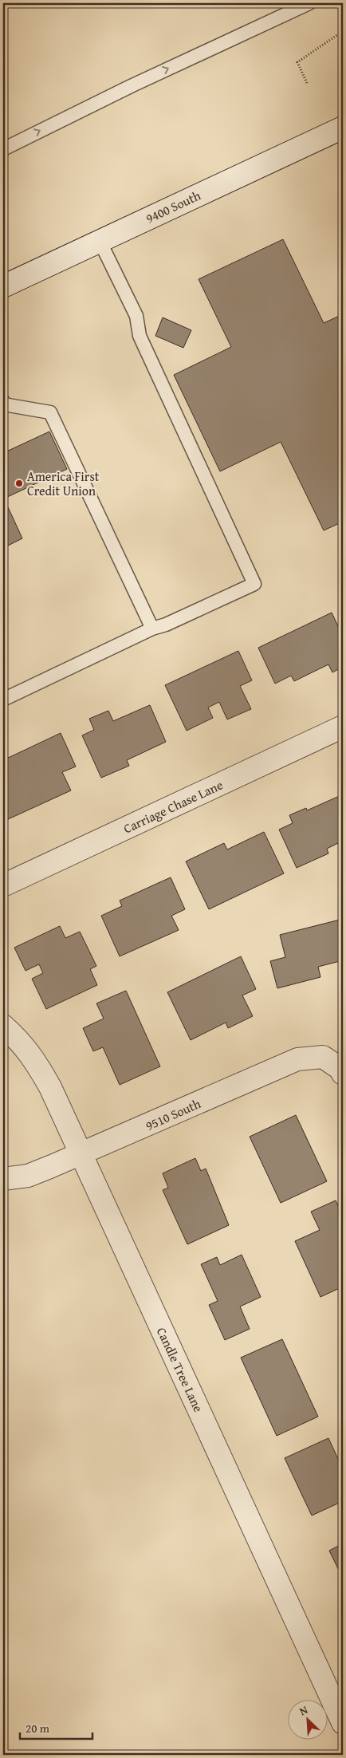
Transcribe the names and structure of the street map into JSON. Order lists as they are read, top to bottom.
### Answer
{
  "streets": {
    "street": [
      "9400 South",
      "Carriage Chase Lane",
      "9510 South",
      "Candle Tree Lane"
    ]
  },
  "crossings": [
    ["9510 South", "Candle Tree Lane"]
  ],
  "places": ["America First Credit Union"],
  "scale_bar": "20 m",
  "north": "top left"
}
